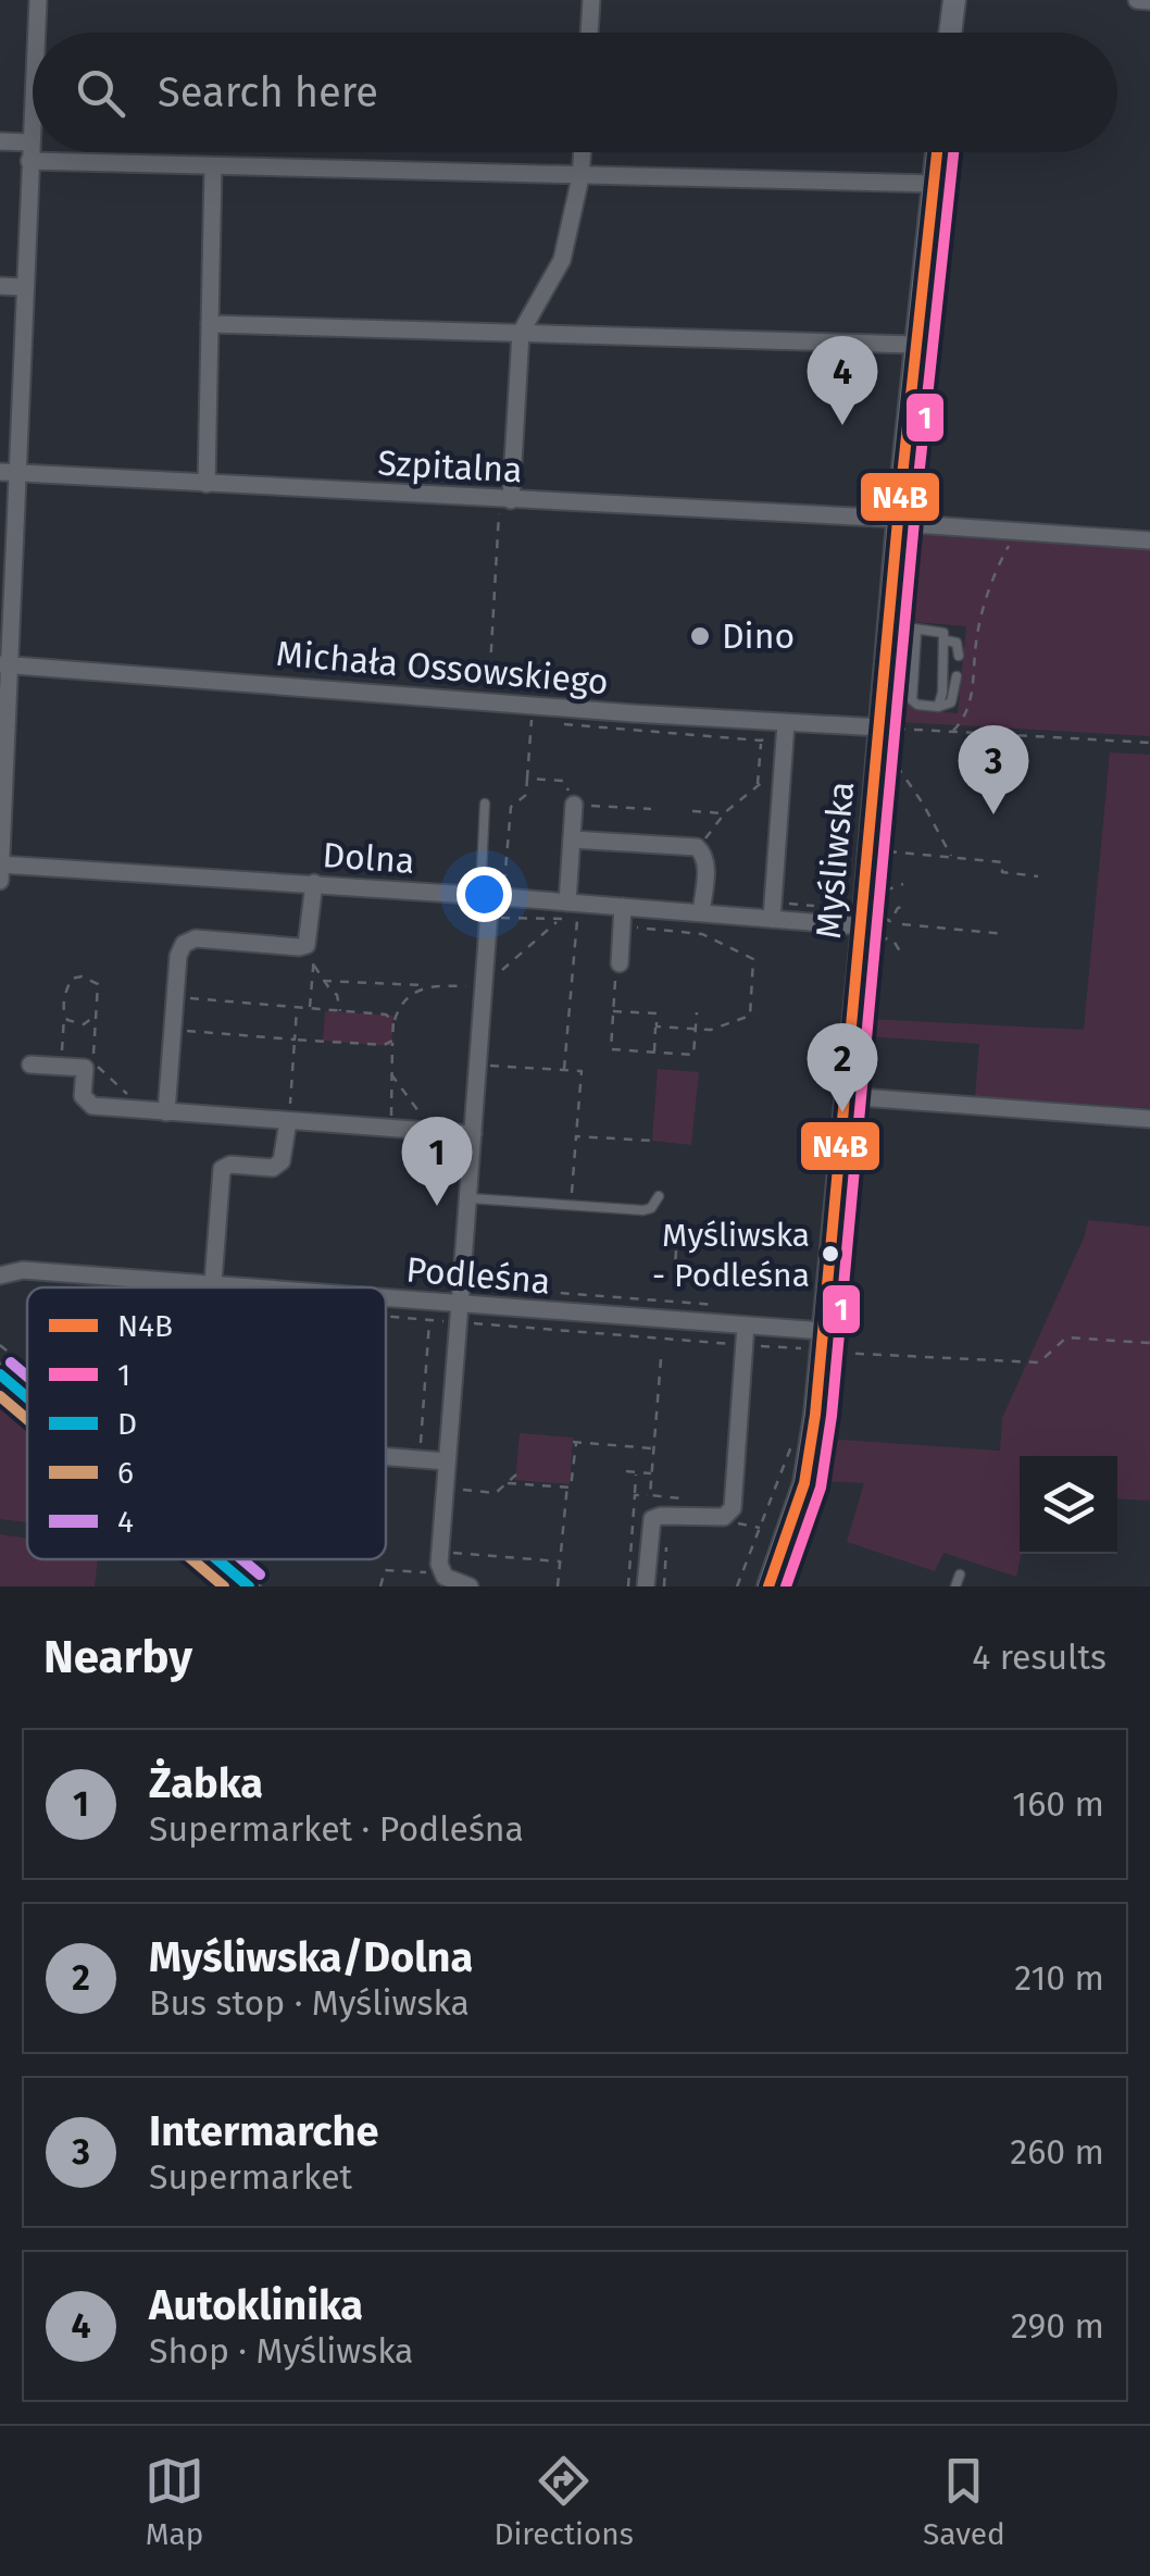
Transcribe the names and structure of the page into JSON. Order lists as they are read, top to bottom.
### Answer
{
  "streets": {
    "street": [
      "Szpitalna",
      "Michała Ossowskiego",
      "Dolna",
      "Myśliwska",
      "Podleśna"
    ]
  },
  "crossings": [
    ["Szpitalna", "Myśliwska"],
    ["Michała Ossowskiego", "Myśliwska"],
    ["Dolna", "Myśliwska"],
    ["Myśliwska", "Podleśna"]
  ],
  "places": ["Dino", "Myśliwska - Podleśna"],
  "lines": [
    "transit line N4B",
    "transit line 1",
    "transit line 4",
    "transit line D",
    "transit line 6"
  ],
  "legend": [
    "N4B",
    "1",
    "D",
    "6",
    "4"
  ],
  "page": {
    "search": "Search here",
    "pins": [
      "4",
      "3",
      "2",
      "1"
    ],
    "heading": ["Nearby", "4 results"],
    "list": [
      {
        "mark": "1",
        "name": "Żabka",
        "note": "Supermarket · Podleśna",
        "value": "160 m"
      },
      {
        "mark": "2",
        "name": "Myśliwska/Dolna",
        "note": "Bus stop · Myśliwska",
        "value": "210 m"
      },
      {
        "mark": "3",
        "name": "Intermarche",
        "note": "Supermarket",
        "value": "260 m"
      },
      {
        "mark": "4",
        "name": "Autoklinika",
        "note": "Shop · Myśliwska",
        "value": "290 m"
      }
    ],
    "nav": ["Map", "Directions", "Saved"]
  }
}
